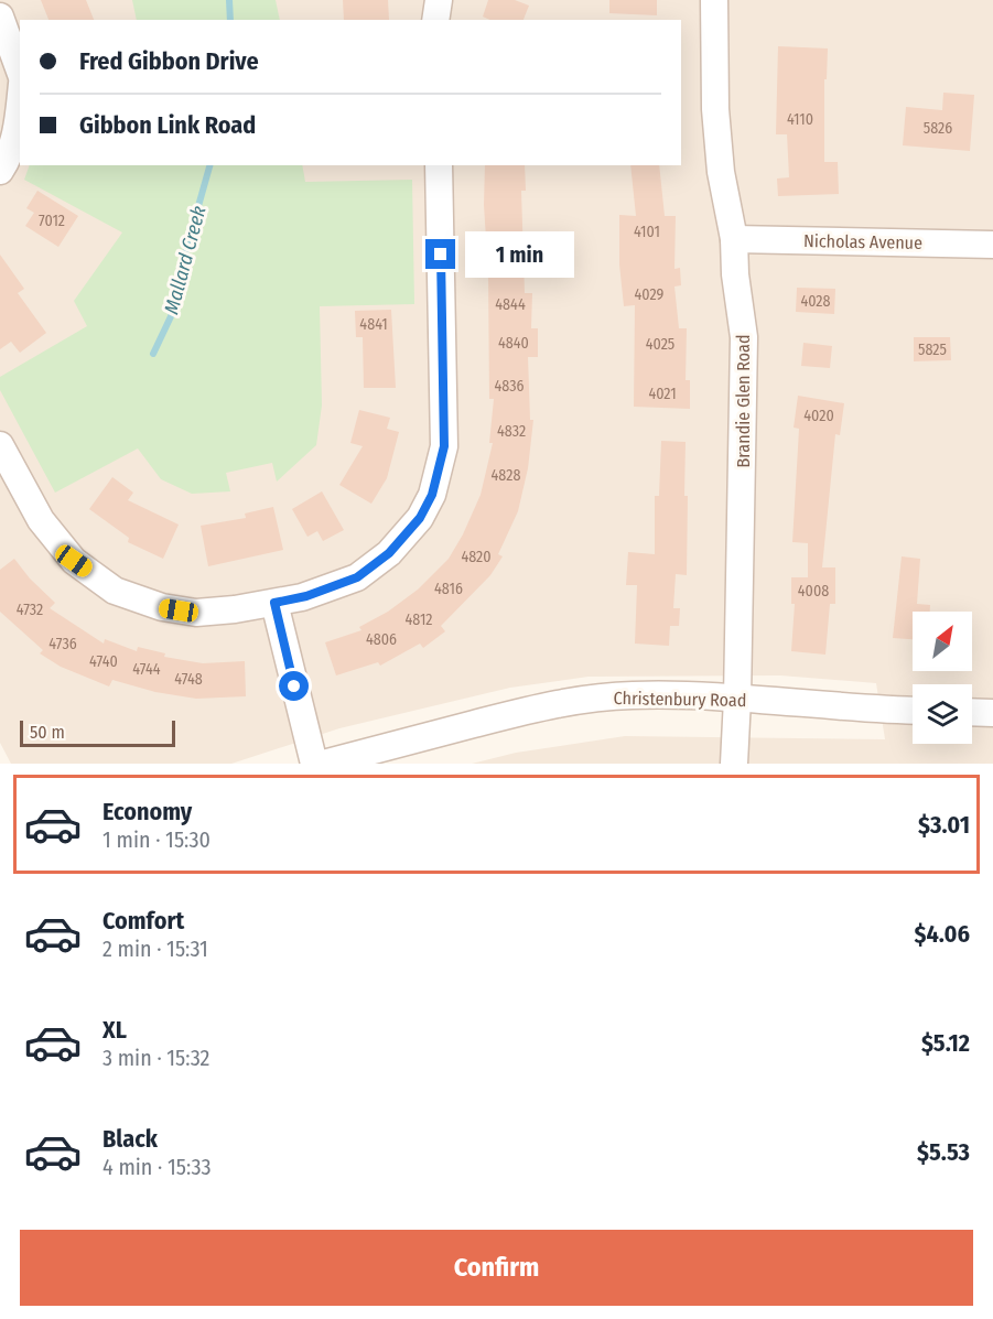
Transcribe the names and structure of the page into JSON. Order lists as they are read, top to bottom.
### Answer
{
  "streets": {
    "street": ["Nicholas Avenue", "Brandie Glen Road", "Christenbury Road"]
  },
  "crossings": [
    ["Nicholas Avenue", "Brandie Glen Road"],
    ["Brandie Glen Road", "Christenbury Road"]
  ],
  "water": ["Mallard Creek"],
  "house_numbers": [
    "4110",
    "5826",
    "7012",
    "4101",
    "4029",
    "4028",
    "4844",
    "4841",
    "4840",
    "4025",
    "5825",
    "4836",
    "4021",
    "4020",
    "4832",
    "4828",
    "4820",
    "4816",
    "4008",
    "4732",
    "4812",
    "4806",
    "4736",
    "4740",
    "4744",
    "4748"
  ],
  "scale_bar": "50 m",
  "north": "top right",
  "page": {
    "banner": ["Fred Gibbon Drive", "Gibbon Link Road"],
    "bubble": "1 min",
    "scale": "50 m",
    "list": [
      {
        "name": "Economy",
        "note": "1 min · 15:30",
        "value": "$3.01"
      },
      {
        "name": "Comfort",
        "note": "2 min · 15:31",
        "value": "$4.06"
      },
      {
        "name": "XL",
        "note": "3 min · 15:32",
        "value": "$5.12"
      },
      {
        "name": "Black",
        "note": "4 min · 15:33",
        "value": "$5.53"
      }
    ],
    "buttons": "Confirm"
  }
}
